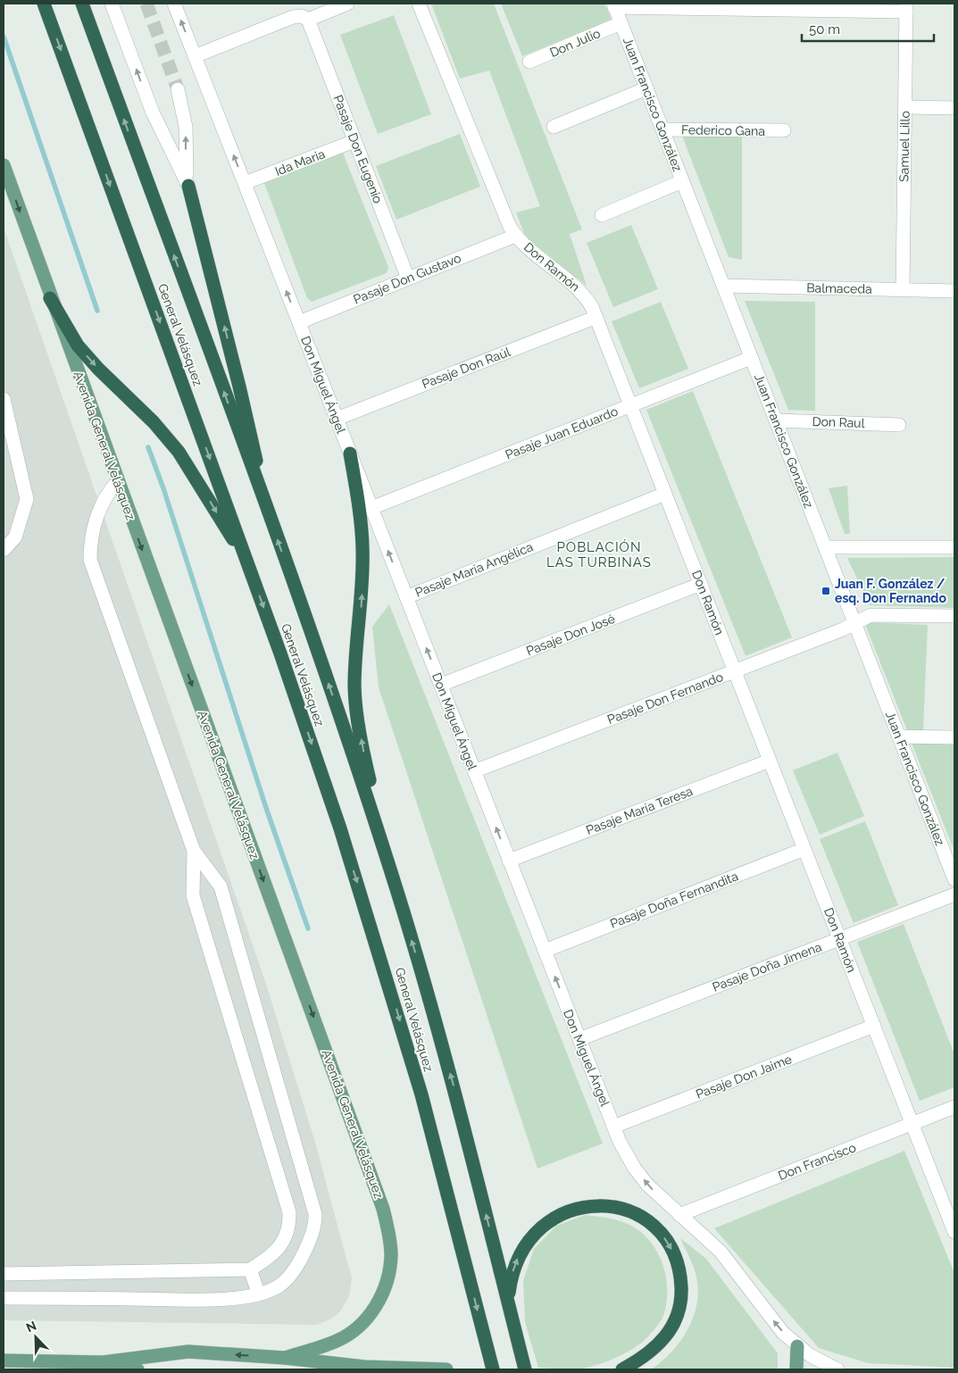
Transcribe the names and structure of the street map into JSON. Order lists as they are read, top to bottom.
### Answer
{
  "streets": {
    "highway": ["General Velásquez"],
    "main road": ["Avenida General Velásquez"],
    "street": [
      "Don Julio",
      "Juan Francisco González",
      "Federico Gana",
      "Samuel Lillo",
      "Pasaje Don Eugenio",
      "Ida Maria",
      "Don Ramón",
      "Pasaje Don Gustavo",
      "Balmaceda",
      "Pasaje Don Raúl",
      "Don Miguel Ángel",
      "Don Raul",
      "Pasaje Juan Eduardo",
      "Pasaje María Angélica",
      "Pasaje Don José",
      "Pasaje Don Fernando",
      "Pasaje María Teresa",
      "Pasaje Doña Fernandita",
      "Pasaje Doña Jimena",
      "Pasaje Don Jaime",
      "Don Francisco"
    ]
  },
  "crossings": [
    ["Don Julio", "Juan Francisco González"],
    ["Juan Francisco González", "Federico Gana"],
    ["Juan Francisco González", "Balmaceda"],
    ["Juan Francisco González", "Don Raul"],
    ["Juan Francisco González", "Pasaje Juan Eduardo"],
    ["Juan Francisco González", "Pasaje Don Fernando"],
    ["Samuel Lillo", "Balmaceda"],
    ["Pasaje Don Eugenio", "Ida Maria"],
    ["Pasaje Don Eugenio", "Pasaje Don Gustavo"],
    ["Ida Maria", "Don Miguel Ángel"],
    ["Don Ramón", "Pasaje Don Gustavo"],
    ["Don Ramón", "Pasaje Don Raúl"],
    ["Don Ramón", "Pasaje Juan Eduardo"],
    ["Don Ramón", "Pasaje María Angélica"],
    ["Don Ramón", "Pasaje Don José"],
    ["Don Ramón", "Pasaje Don Fernando"],
    ["Don Ramón", "Pasaje María Teresa"],
    ["Don Ramón", "Pasaje Doña Fernandita"],
    ["Don Ramón", "Pasaje Doña Jimena"],
    ["Don Ramón", "Pasaje Don Jaime"],
    ["Don Ramón", "Don Francisco"],
    ["Pasaje Don Gustavo", "Don Miguel Ángel"],
    ["Pasaje Don Raúl", "Don Miguel Ángel"],
    ["Don Miguel Ángel", "Pasaje Juan Eduardo"],
    ["Don Miguel Ángel", "Pasaje María Angélica"],
    ["Don Miguel Ángel", "Pasaje Don José"],
    ["Don Miguel Ángel", "Pasaje Don Fernando"],
    ["Don Miguel Ángel", "Pasaje María Teresa"],
    ["Don Miguel Ángel", "Pasaje Doña Fernandita"],
    ["Don Miguel Ángel", "Pasaje Doña Jimena"],
    ["Don Miguel Ángel", "Pasaje Don Jaime"],
    ["Don Miguel Ángel", "Don Francisco"]
  ],
  "one_way": ["Don Miguel Ángel", "Avenida General Velásquez"],
  "districts": ["POBLACIÓN LAS TURBINAS"],
  "places": {
    "transit": ["Juan F. González / esq. Don Fernando"]
  },
  "scale_bar": "50 m",
  "north": "top left"
}
